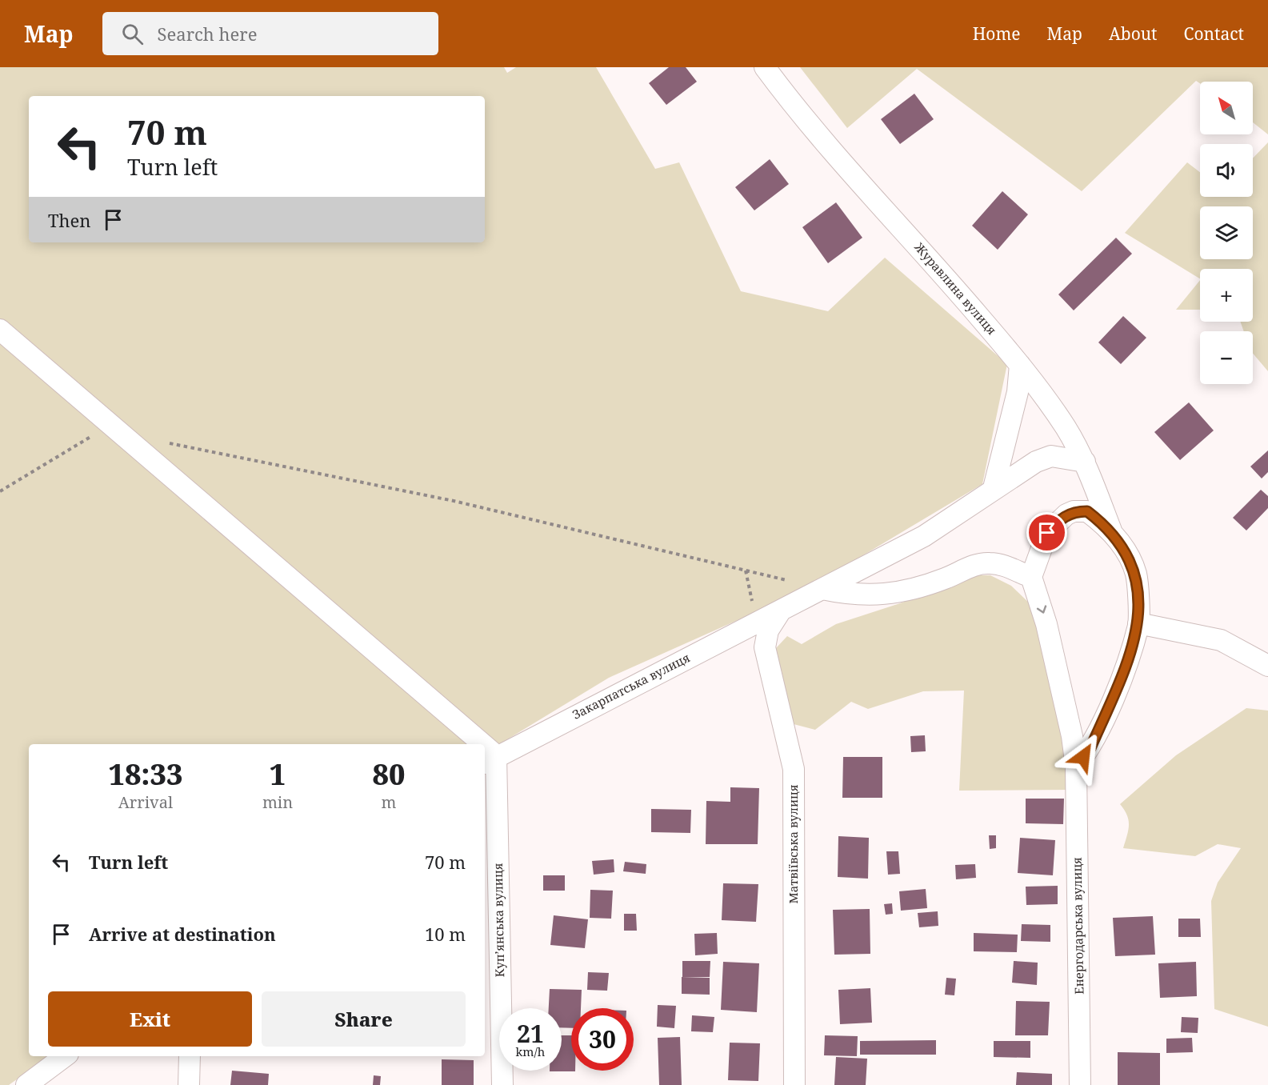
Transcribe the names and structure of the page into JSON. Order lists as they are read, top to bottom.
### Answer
{
  "streets": {
    "street": [
      "Журавлина вулиця",
      "Закарпатська вулиця",
      "Матвіївська вулиця",
      "Купʼянська вулиця",
      "Енергодарська вулиця"
    ]
  },
  "crossings": [
    ["Журавлина вулиця", "Закарпатська вулиця"],
    ["Закарпатська вулиця", "Матвіївська вулиця"],
    ["Закарпатська вулиця", "Купʼянська вулиця"]
  ],
  "north": "top left",
  "page": {
    "header": "Map",
    "search": "Search here",
    "nav": [
      "Home",
      "Map",
      "About",
      "Contact"
    ],
    "map_buttons": ["+", "−"],
    "turn": ["70 m", "Turn left"],
    "then": "Then",
    "eta": [
      "18:33",
      "Arrival",
      "1",
      "min",
      "80",
      "m"
    ],
    "list": [
      {
        "name": "Turn left",
        "value": "70 m"
      },
      {
        "name": "Arrive at destination",
        "value": "10 m"
      }
    ],
    "buttons": ["Exit", "Share"],
    "speed": "21 km/h",
    "limit": "30"
  }
}
